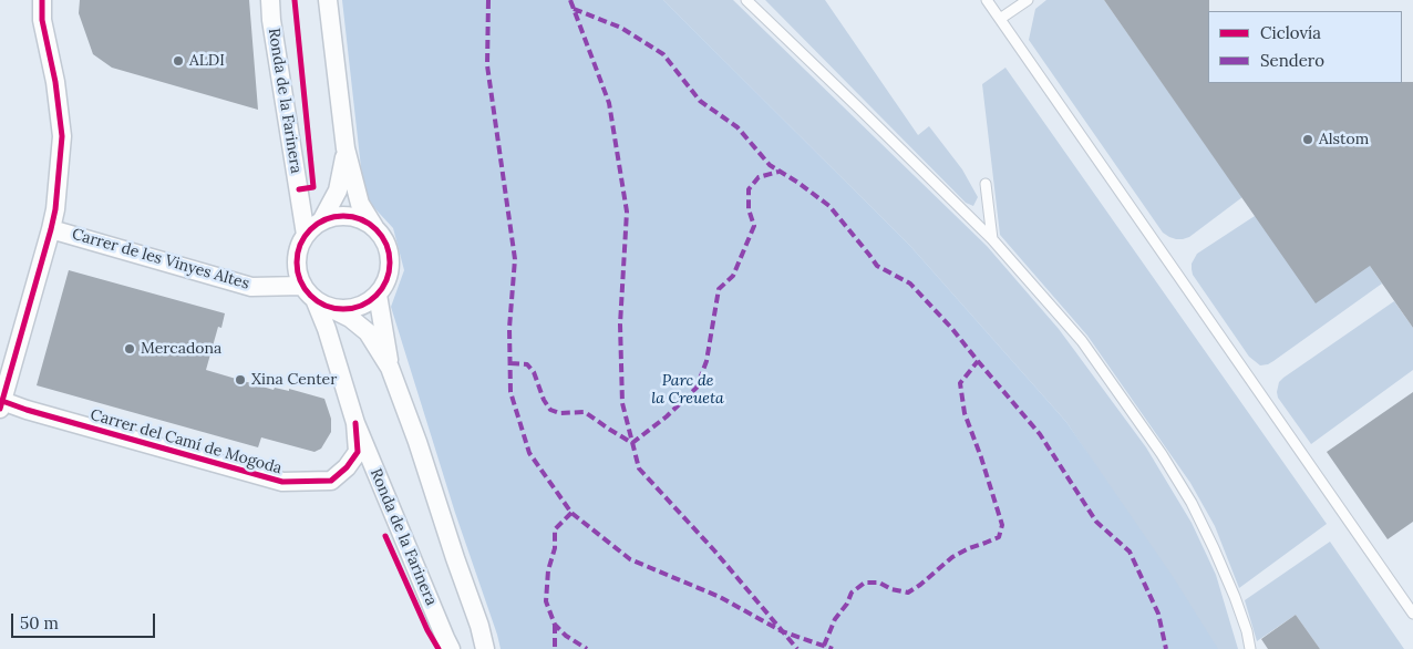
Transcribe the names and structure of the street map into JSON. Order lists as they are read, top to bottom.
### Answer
{
  "streets": {
    "street": ["Ronda de la Farinera", "Carrer de les Vinyes Altes", "Carrer del Camí de Mogoda"]
  },
  "crossings": [
    ["Ronda de la Farinera", "Carrer de les Vinyes Altes"],
    ["Ronda de la Farinera", "Carrer del Camí de Mogoda"]
  ],
  "parks": ["Parc de la Creueta"],
  "places": [
    "ALDI",
    "Alstom",
    "Mercadona",
    "Xina Center"
  ],
  "legend": ["Ciclovía", "Sendero"],
  "scale_bar": "50 m"
}
